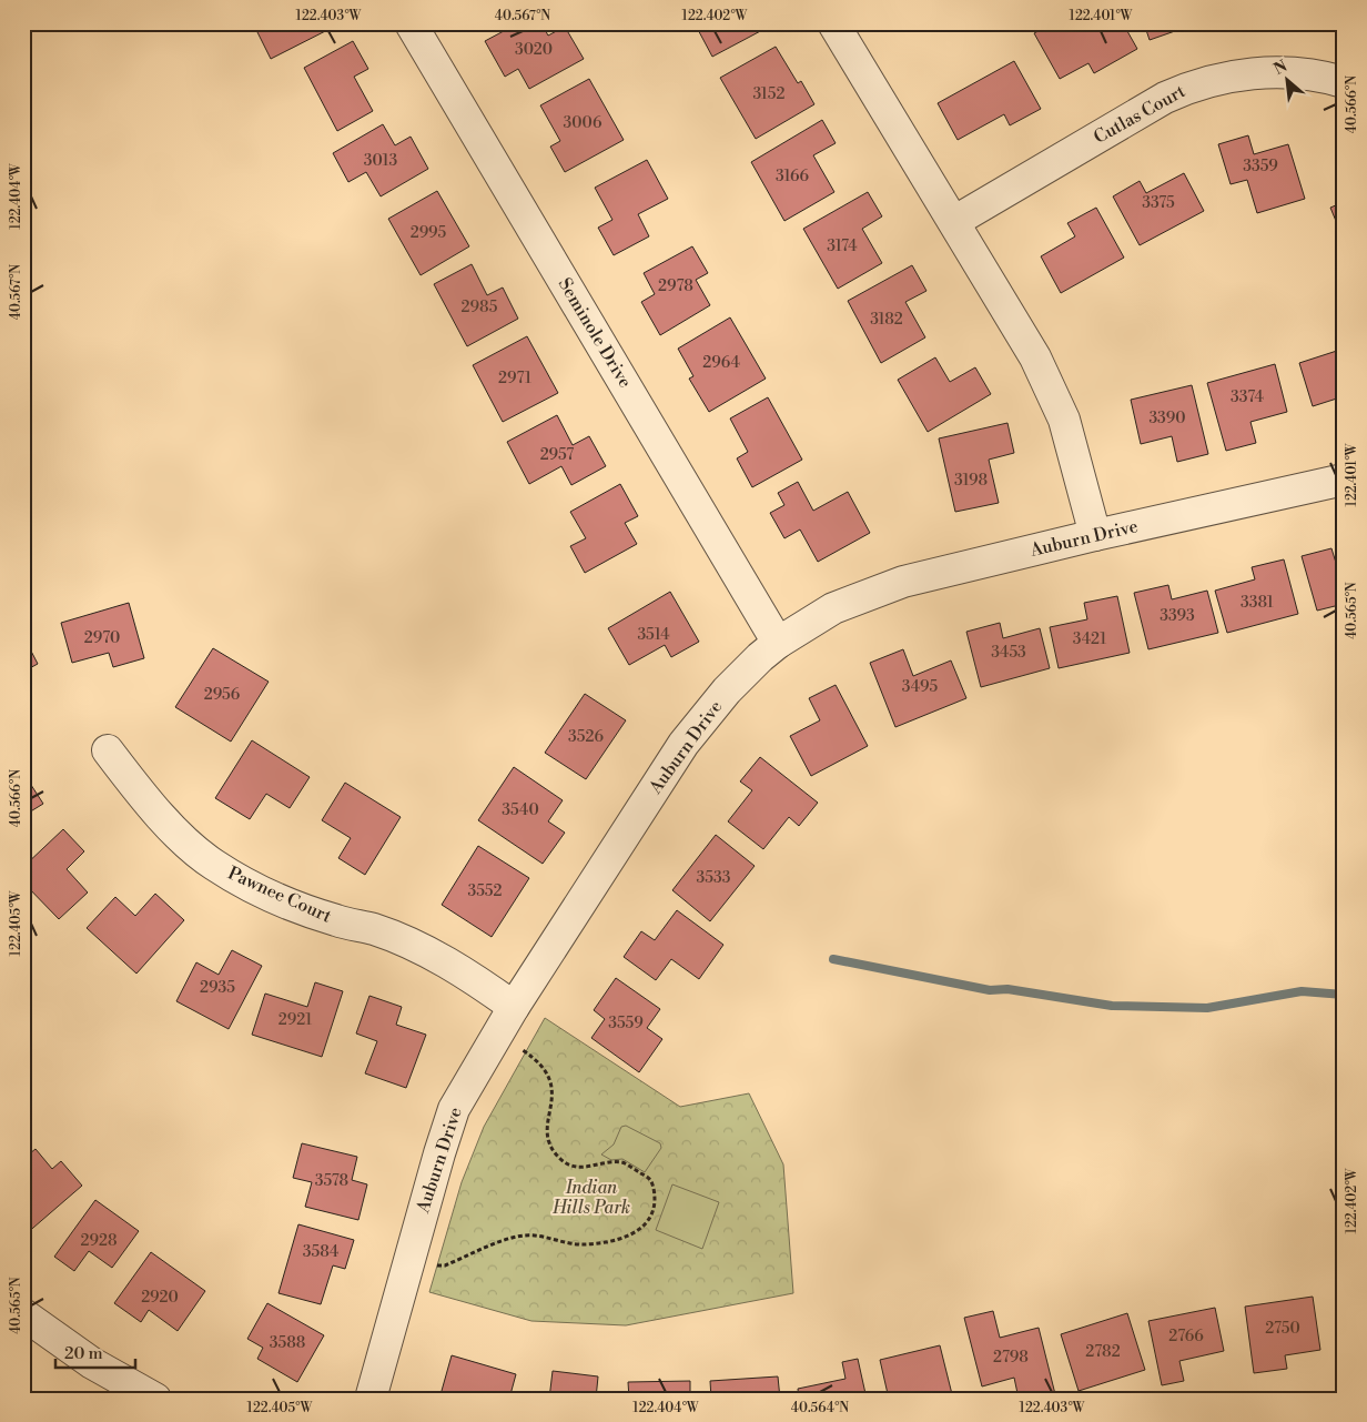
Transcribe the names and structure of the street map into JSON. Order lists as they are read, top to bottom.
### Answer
{
  "streets": {
    "street": [
      "Cutlas Court",
      "Seminole Drive",
      "Auburn Drive",
      "Pawnee Court"
    ]
  },
  "crossings": [
    ["Seminole Drive", "Auburn Drive"],
    ["Auburn Drive", "Pawnee Court"]
  ],
  "parks": ["Indian Hills Park"],
  "house_numbers": [
    "3020",
    "3152",
    "3006",
    "3013",
    "3359",
    "3166",
    "3375",
    "2995",
    "3174",
    "2978",
    "2985",
    "3182",
    "2964",
    "2971",
    "3374",
    "3390",
    "2957",
    "3198",
    "3381",
    "3393",
    "3514",
    "2970",
    "3421",
    "3453",
    "3495",
    "2956",
    "3526",
    "3540",
    "3533",
    "3552",
    "2935",
    "2921",
    "3559",
    "3578",
    "2928",
    "3584",
    "2920",
    "2750",
    "2766",
    "3588",
    "2782",
    "2798"
  ],
  "scale_bar": "20 m",
  "north": "top left",
  "coordinates": [
    "122.403°W",
    "40.567°N",
    "122.402°W",
    "122.401°W",
    "40.566°N",
    "122.404°W",
    "40.565°N",
    "122.405°W",
    "40.564°N"
  ]
}
